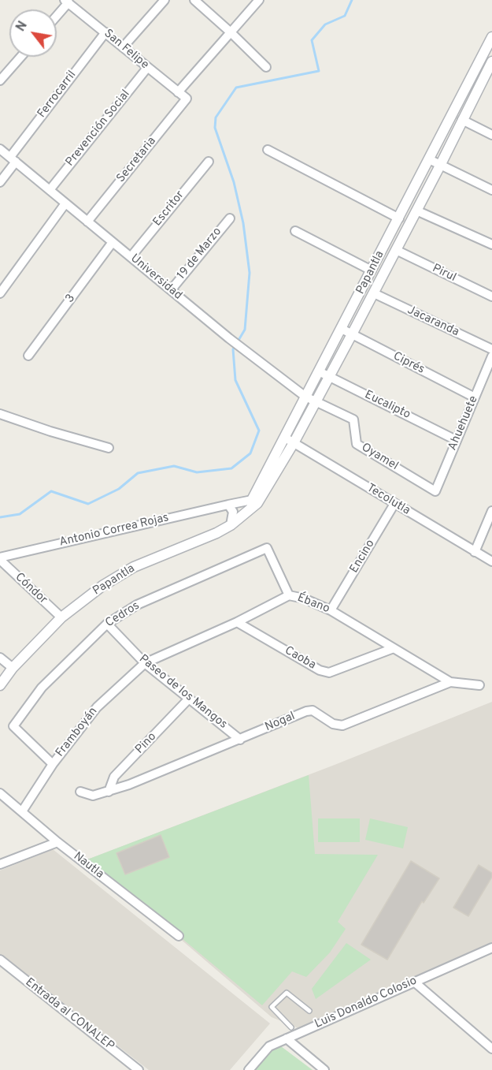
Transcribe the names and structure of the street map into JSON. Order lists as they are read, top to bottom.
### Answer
{
  "streets": {
    "street": [
      "San Felipe",
      "Ferrocarril",
      "Prevención Social",
      "Secretaria",
      "Escritor",
      "19 de Marzo",
      "Papantla",
      "Pirul",
      "Universidad",
      "3",
      "Jacaranda",
      "Ciprés",
      "Eucalipto",
      "Ahuehuete",
      "Oyamel",
      "Tecolutla",
      "Antonio Correa Rojas",
      "Encino",
      "Cóndor",
      "Ébano",
      "Cedros",
      "Caoba",
      "Paseo de los Mangos",
      "Nogal",
      "Framboyán",
      "Pino",
      "Nautla",
      "Luis Donaldo Colosio",
      "Entrada al CONALEP"
    ]
  },
  "crossings": [
    ["San Felipe", "Ferrocarril"],
    ["San Felipe", "Prevención Social"],
    ["San Felipe", "Secretaria"],
    ["Ferrocarril", "Universidad"],
    ["Prevención Social", "Universidad"],
    ["Secretaria", "Universidad"],
    ["Escritor", "Universidad"],
    ["19 de Marzo", "Universidad"],
    ["Papantla", "Pirul"],
    ["Papantla", "Universidad"],
    ["Papantla", "Jacaranda"],
    ["Papantla", "Ciprés"],
    ["Papantla", "Eucalipto"],
    ["Papantla", "Oyamel"],
    ["Papantla", "Tecolutla"],
    ["Papantla", "Antonio Correa Rojas"],
    ["Papantla", "Cóndor"],
    ["Universidad", "3"],
    ["Universidad", "Oyamel"],
    ["Ciprés", "Ahuehuete"],
    ["Eucalipto", "Ahuehuete"],
    ["Ahuehuete", "Oyamel"],
    ["Tecolutla", "Encino"],
    ["Antonio Correa Rojas", "Cóndor"],
    ["Encino", "Ébano"],
    ["Ébano", "Cedros"],
    ["Ébano", "Caoba"],
    ["Ébano", "Paseo de los Mangos"],
    ["Ébano", "Nogal"],
    ["Ébano", "Framboyán"],
    ["Cedros", "Paseo de los Mangos"],
    ["Cedros", "Framboyán"],
    ["Paseo de los Mangos", "Nogal"],
    ["Paseo de los Mangos", "Framboyán"],
    ["Paseo de los Mangos", "Pino"],
    ["Nogal", "Pino"],
    ["Framboyán", "Nautla"]
  ],
  "north": "top left"
}
